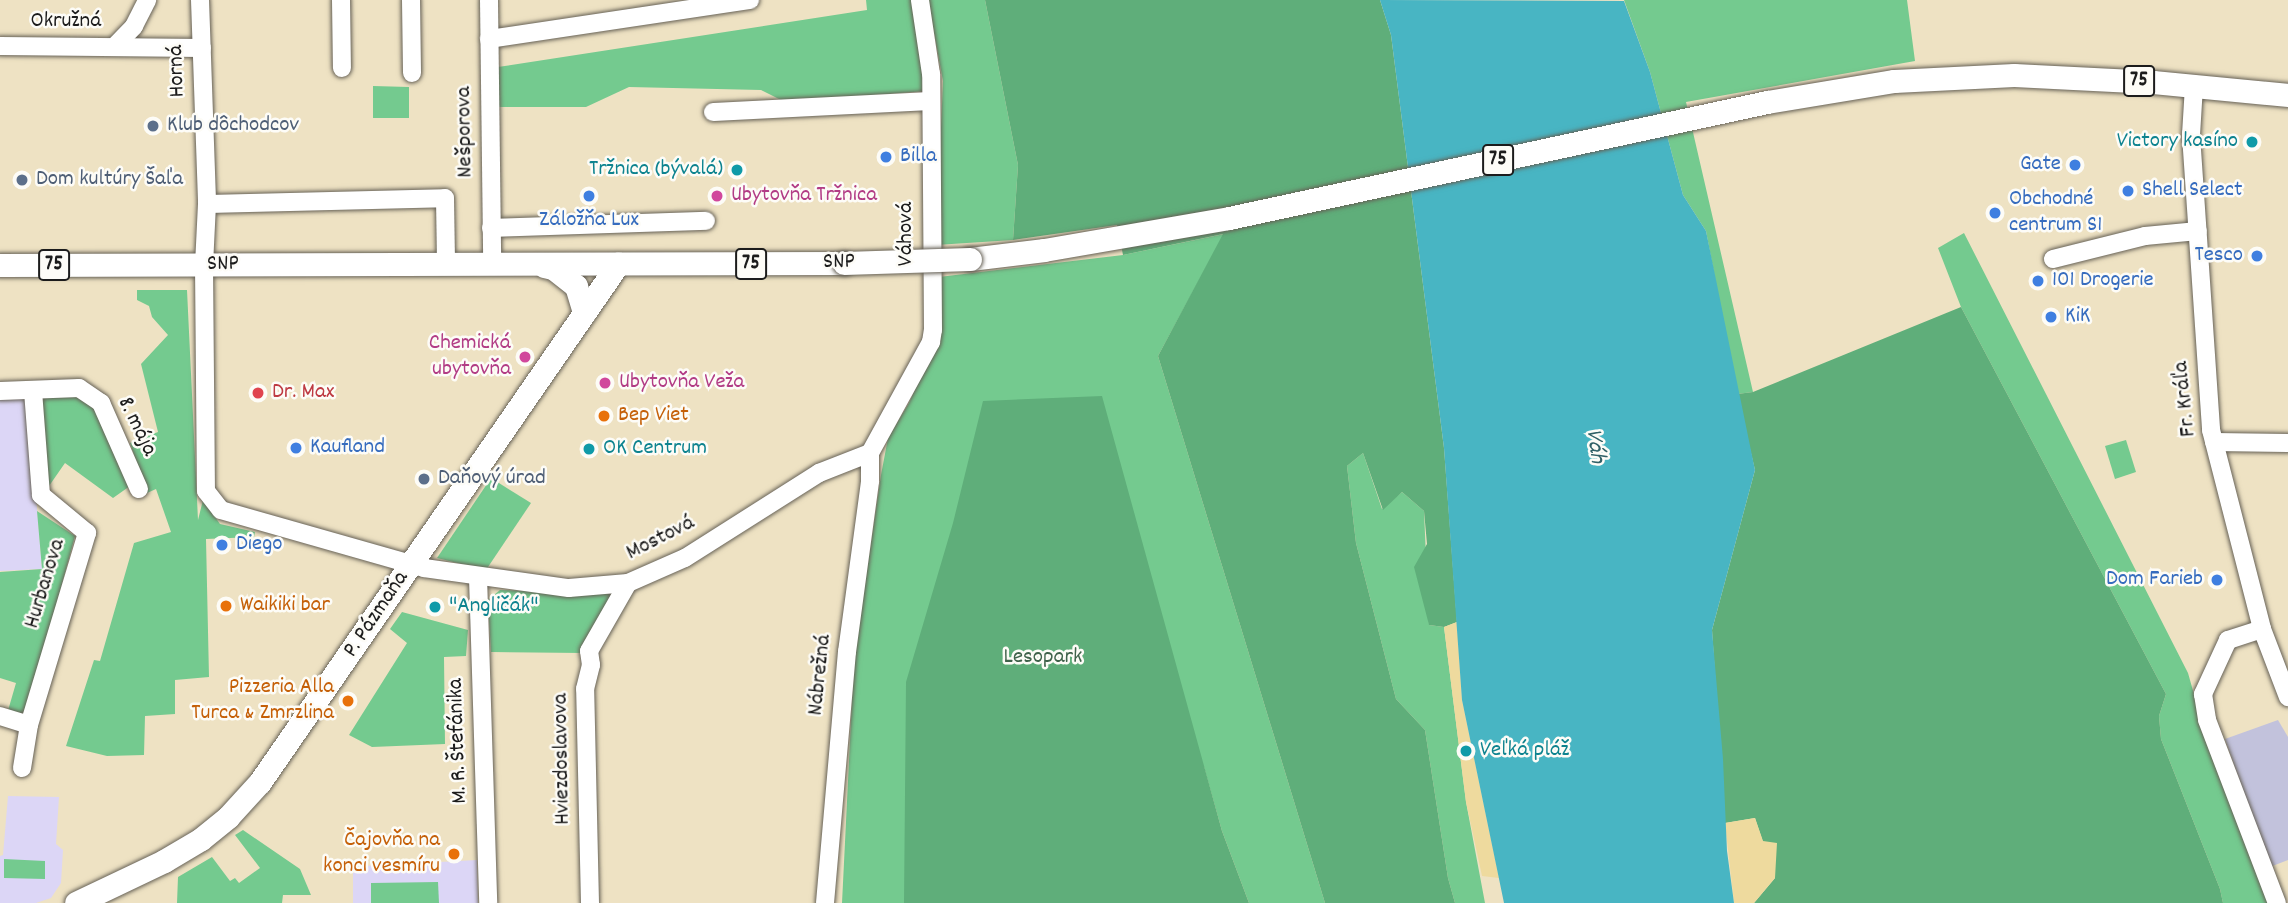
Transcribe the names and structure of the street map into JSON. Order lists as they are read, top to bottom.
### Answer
{
  "streets": {
    "main road": ["75", "SNP", "P. Pázmaňa"],
    "street": [
      "Okružná",
      "Horná",
      "Nešporova",
      "Váhová",
      "Fr. Kráľa",
      "8. mája",
      "Mostová",
      "Hurbanova",
      "Nábrežná",
      "M. R. Štefánika",
      "Hviezdoslavova"
    ]
  },
  "crossings": [
    ["Horná", "SNP"],
    ["Horná", "Mostová"],
    ["Horná", "P. Pázmaňa"],
    ["75", "SNP"],
    ["75", "Fr. Kráľa"],
    ["Nešporova", "SNP"],
    ["Váhová", "Mostová"],
    ["Váhová", "Nábrežná"],
    ["SNP", "Fr. Kráľa"],
    ["SNP", "P. Pázmaňa"],
    ["8. mája", "Hurbanova"],
    ["Mostová", "P. Pázmaňa"],
    ["Mostová", "Nábrežná"],
    ["Mostová", "M. R. Štefánika"],
    ["Mostová", "Hviezdoslavova"]
  ],
  "water": ["Váh"],
  "parks": ["Lesopark"],
  "places": [
    "Klub dôchodcov",
    "Victory kasíno",
    "Billa",
    "Gate",
    "Tržnica (bývalá)",
    "Dom kultúry Šaľa",
    "Shell Select",
    "Záložňa Lux",
    "Ubytovňa Tržnica",
    "Obchodné centrum S1",
    "Tesco",
    "101 Drogerie",
    "KiK",
    "Chemická ubytovňa",
    "Ubytovňa Veža",
    "Dr. Max",
    "Bep Viet",
    "Kaufland",
    "OK Centrum",
    "Daňový úrad",
    "Diego",
    "Dom Farieb",
    "Waikiki bar",
    "\"Angličák\"",
    "Pizzeria Alla Turca & Zmrzlina",
    "Veľká pláž",
    "Čajovňa na konci vesmíru"
  ]
}
